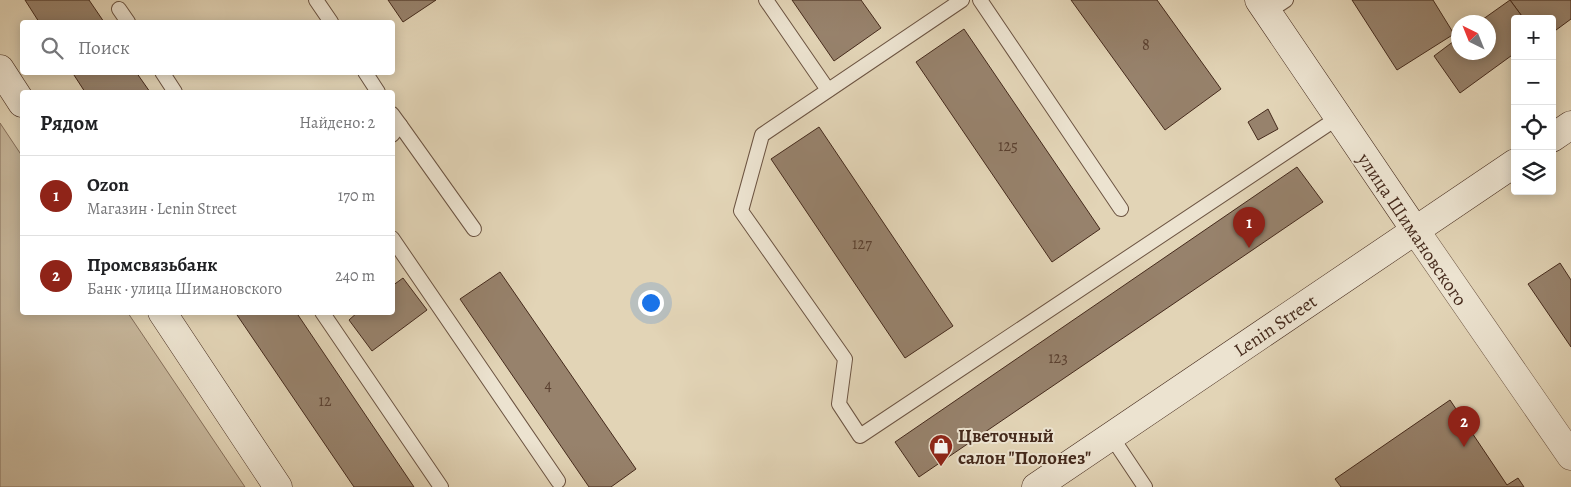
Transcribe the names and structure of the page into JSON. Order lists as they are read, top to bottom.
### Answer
{
  "streets": {
    "street": ["улица Шимановского", "Lenin Street"]
  },
  "crossings": [
    ["улица Шимановского", "Lenin Street"]
  ],
  "places": {
    "shop": ["Цветочный салон \"Полонез\""]
  },
  "house_numbers": [
    "8",
    "125",
    "127",
    "123",
    "4",
    "12"
  ],
  "north": "top left",
  "page": {
    "map_buttons": ["+", "−"],
    "search": "Поиск",
    "heading": ["Рядом", "Найдено: 2"],
    "list": [
      {
        "mark": "1",
        "name": "Ozon",
        "note": "Магазин · Lenin Street",
        "value": "170 m"
      },
      {
        "mark": "2",
        "name": "Промсвязьбанк",
        "note": "Банк · улица Шимановского",
        "value": "240 m"
      }
    ],
    "pins": ["1", "2"]
  }
}
